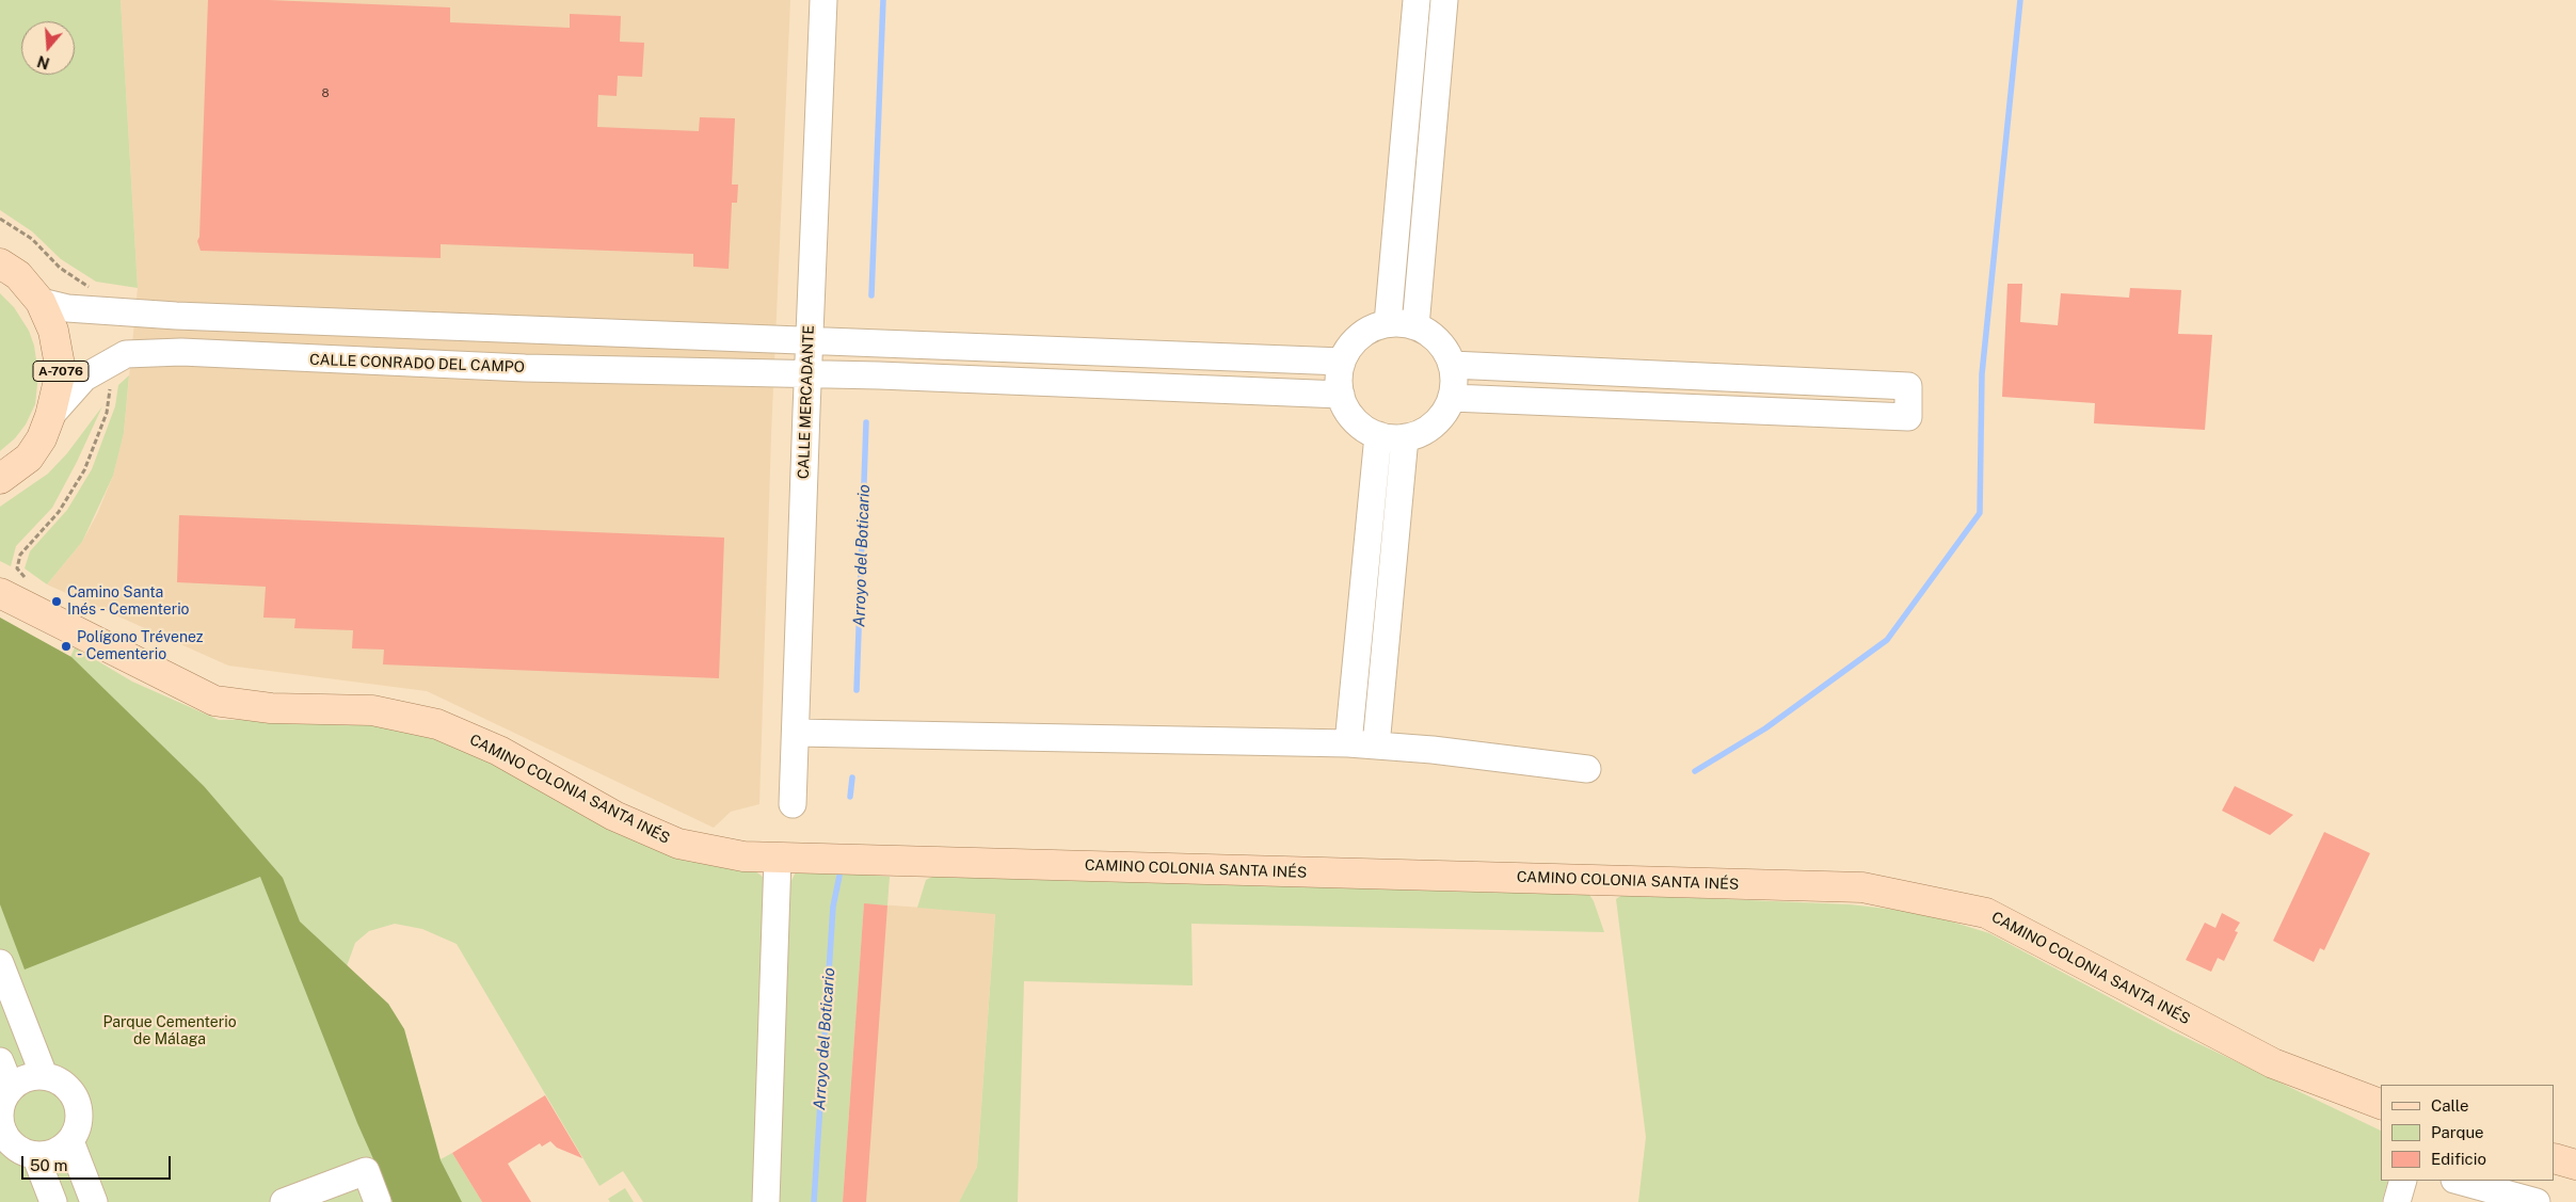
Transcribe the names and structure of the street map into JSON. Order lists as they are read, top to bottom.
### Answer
{
  "streets": {
    "main road": ["A-7076", "CAMINO COLONIA SANTA INÉS"],
    "street": ["CALLE CONRADO DEL CAMPO", "CALLE MERCADANTE"]
  },
  "crossings": [
    ["CALLE CONRADO DEL CAMPO", "A-7076"],
    ["CALLE CONRADO DEL CAMPO", "CALLE MERCADANTE"]
  ],
  "water": ["Arroyo del Boticario"],
  "parks": ["Parque Cementerio de Málaga"],
  "places": ["Camino Santa Inés - Cementerio", "Polígono Trévenez - Cementerio"],
  "house_numbers": ["8"],
  "legend": ["Calle", "Parque", "Edificio"],
  "scale_bar": "50 m",
  "north": "bottom"
}
